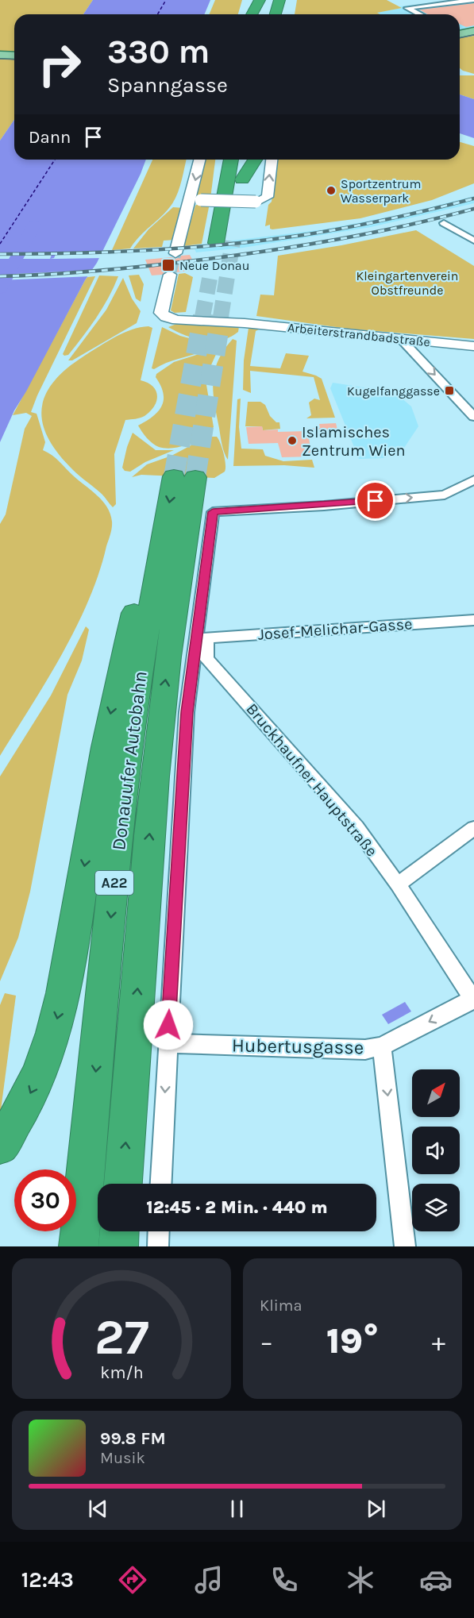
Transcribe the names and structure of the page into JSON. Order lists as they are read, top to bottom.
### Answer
{
  "streets": {
    "highway": ["Donauufer Autobahn", "A22"],
    "street": [
      "Arbeiterstrandbadstraße",
      "Josef-Melichar-Gasse",
      "Bruckhaufner Hauptstraße",
      "Hubertusgasse"
    ]
  },
  "crossings": [
    ["Bruckhaufner Hauptstraße", "Hubertusgasse"]
  ],
  "parks": ["Kleingartenverein Obstfreunde"],
  "places": {
    "other": ["Sportzentrum Wasserpark", "Islamisches Zentrum Wien"],
    "transit": ["Neue Donau", "Kugelfanggasse"]
  },
  "north": "top right",
  "page": {
    "turn": ["330 m", "Spanngasse"],
    "then": "Dann",
    "limit": "30",
    "trip": "12:45 · 2 Min. · 440 m",
    "tile": "Klima",
    "heat": ["−", "19°", "+"],
    "song": ["99.8 FM", "Musik"],
    "tabs": "12:43",
    "gauge": ["27", "km/h"]
  }
}
